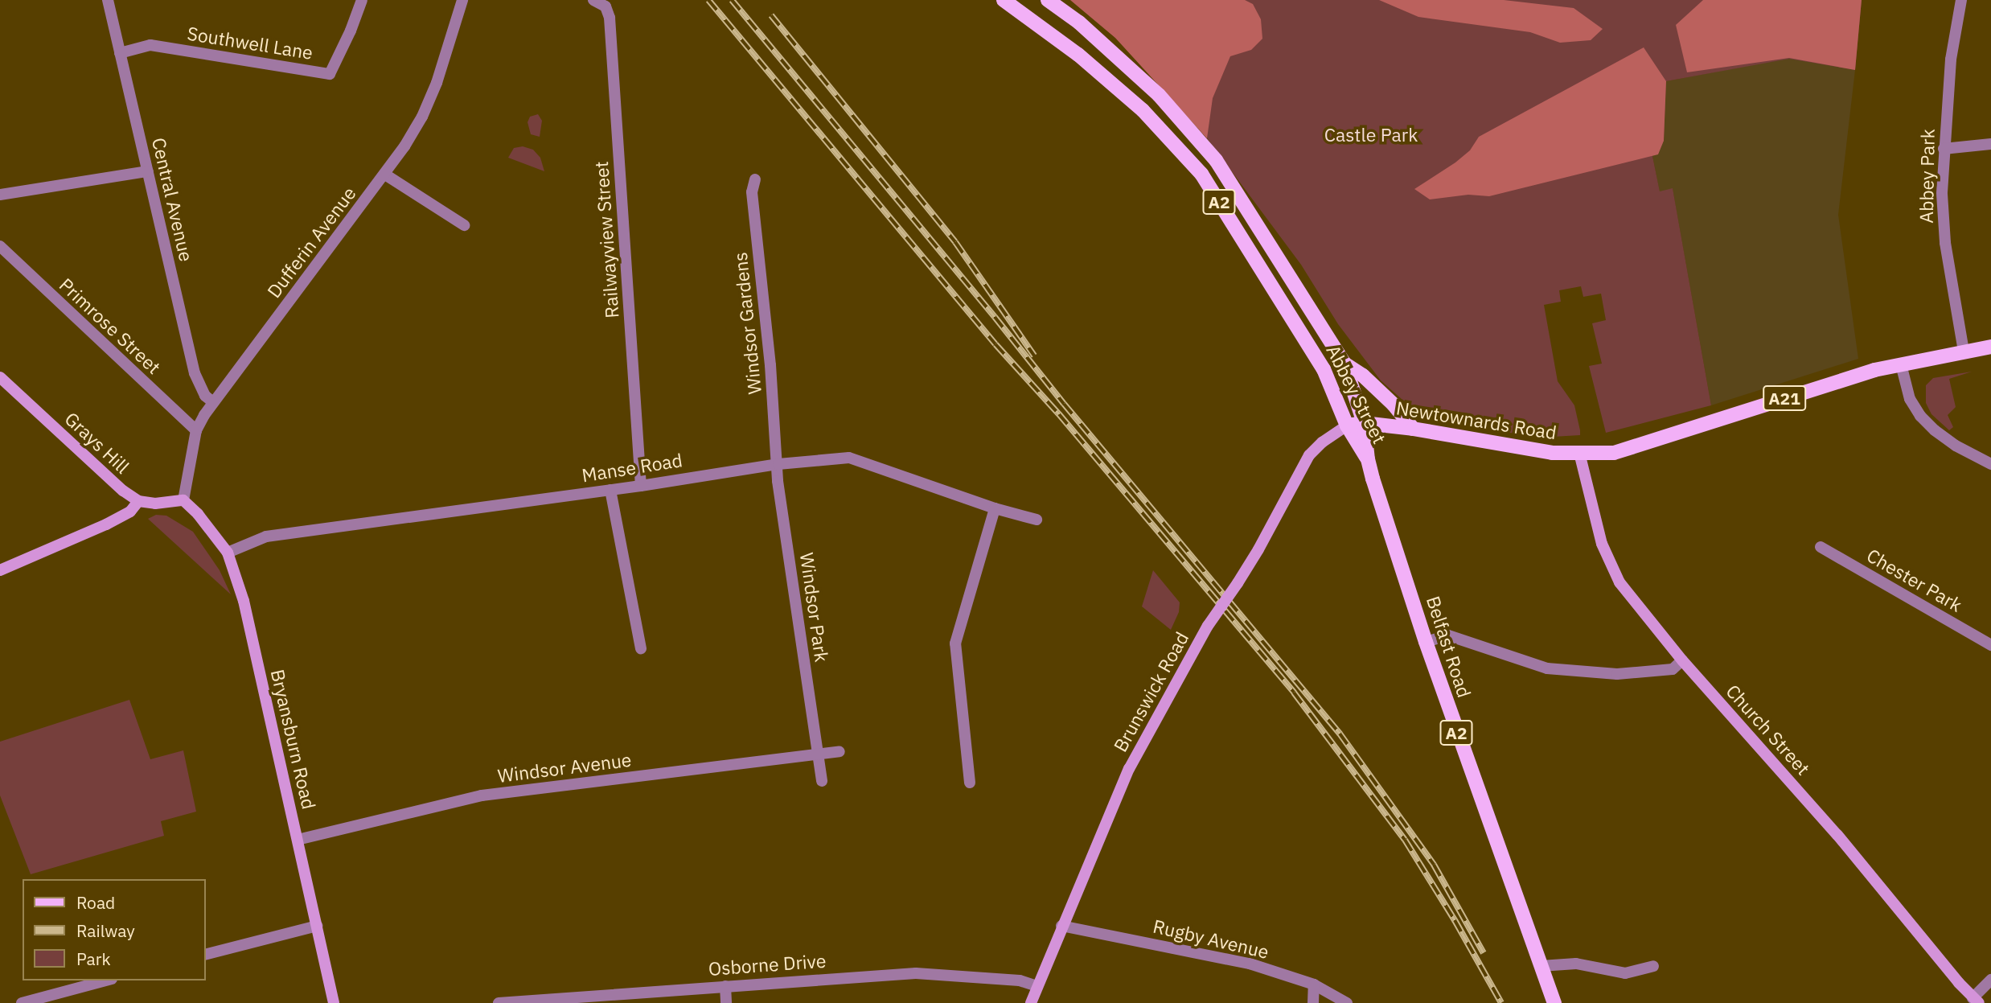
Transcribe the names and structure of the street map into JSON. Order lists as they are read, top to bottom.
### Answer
{
  "streets": {
    "main road": [
      "A2",
      "Abbey Street",
      "A21",
      "Newtownards Road",
      "Grays Hill",
      "Belfast Road",
      "Brunswick Road",
      "Church Street",
      "Bryansburn Road"
    ],
    "street": [
      "Southwell Lane",
      "Abbey Park",
      "Central Avenue",
      "Railwayview Street",
      "Dufferin Avenue",
      "Windsor Gardens",
      "Primrose Street",
      "Manse Road",
      "Chester Park",
      "Windsor Park",
      "Windsor Avenue",
      "Rugby Avenue",
      "Osborne Drive"
    ]
  },
  "crossings": [
    ["Southwell Lane", "Central Avenue"],
    ["Abbey Park", "Newtownards Road"],
    ["Central Avenue", "Dufferin Avenue"],
    ["Railwayview Street", "Manse Road"],
    ["Dufferin Avenue", "Primrose Street"],
    ["Dufferin Avenue", "Bryansburn Road"],
    ["Windsor Gardens", "Manse Road"],
    ["Windsor Gardens", "Windsor Park"],
    ["Abbey Street", "Newtownards Road"],
    ["Abbey Street", "Belfast Road"],
    ["Abbey Street", "Brunswick Road"],
    ["Newtownards Road", "Brunswick Road"],
    ["Newtownards Road", "Church Street"],
    ["Manse Road", "Windsor Park"],
    ["Manse Road", "Bryansburn Road"],
    ["Windsor Park", "Windsor Avenue"],
    ["Brunswick Road", "Rugby Avenue"],
    ["Brunswick Road", "Osborne Drive"],
    ["Bryansburn Road", "Windsor Avenue"]
  ],
  "parks": ["Castle Park"],
  "legend": ["Road", "Railway", "Park"]
}
